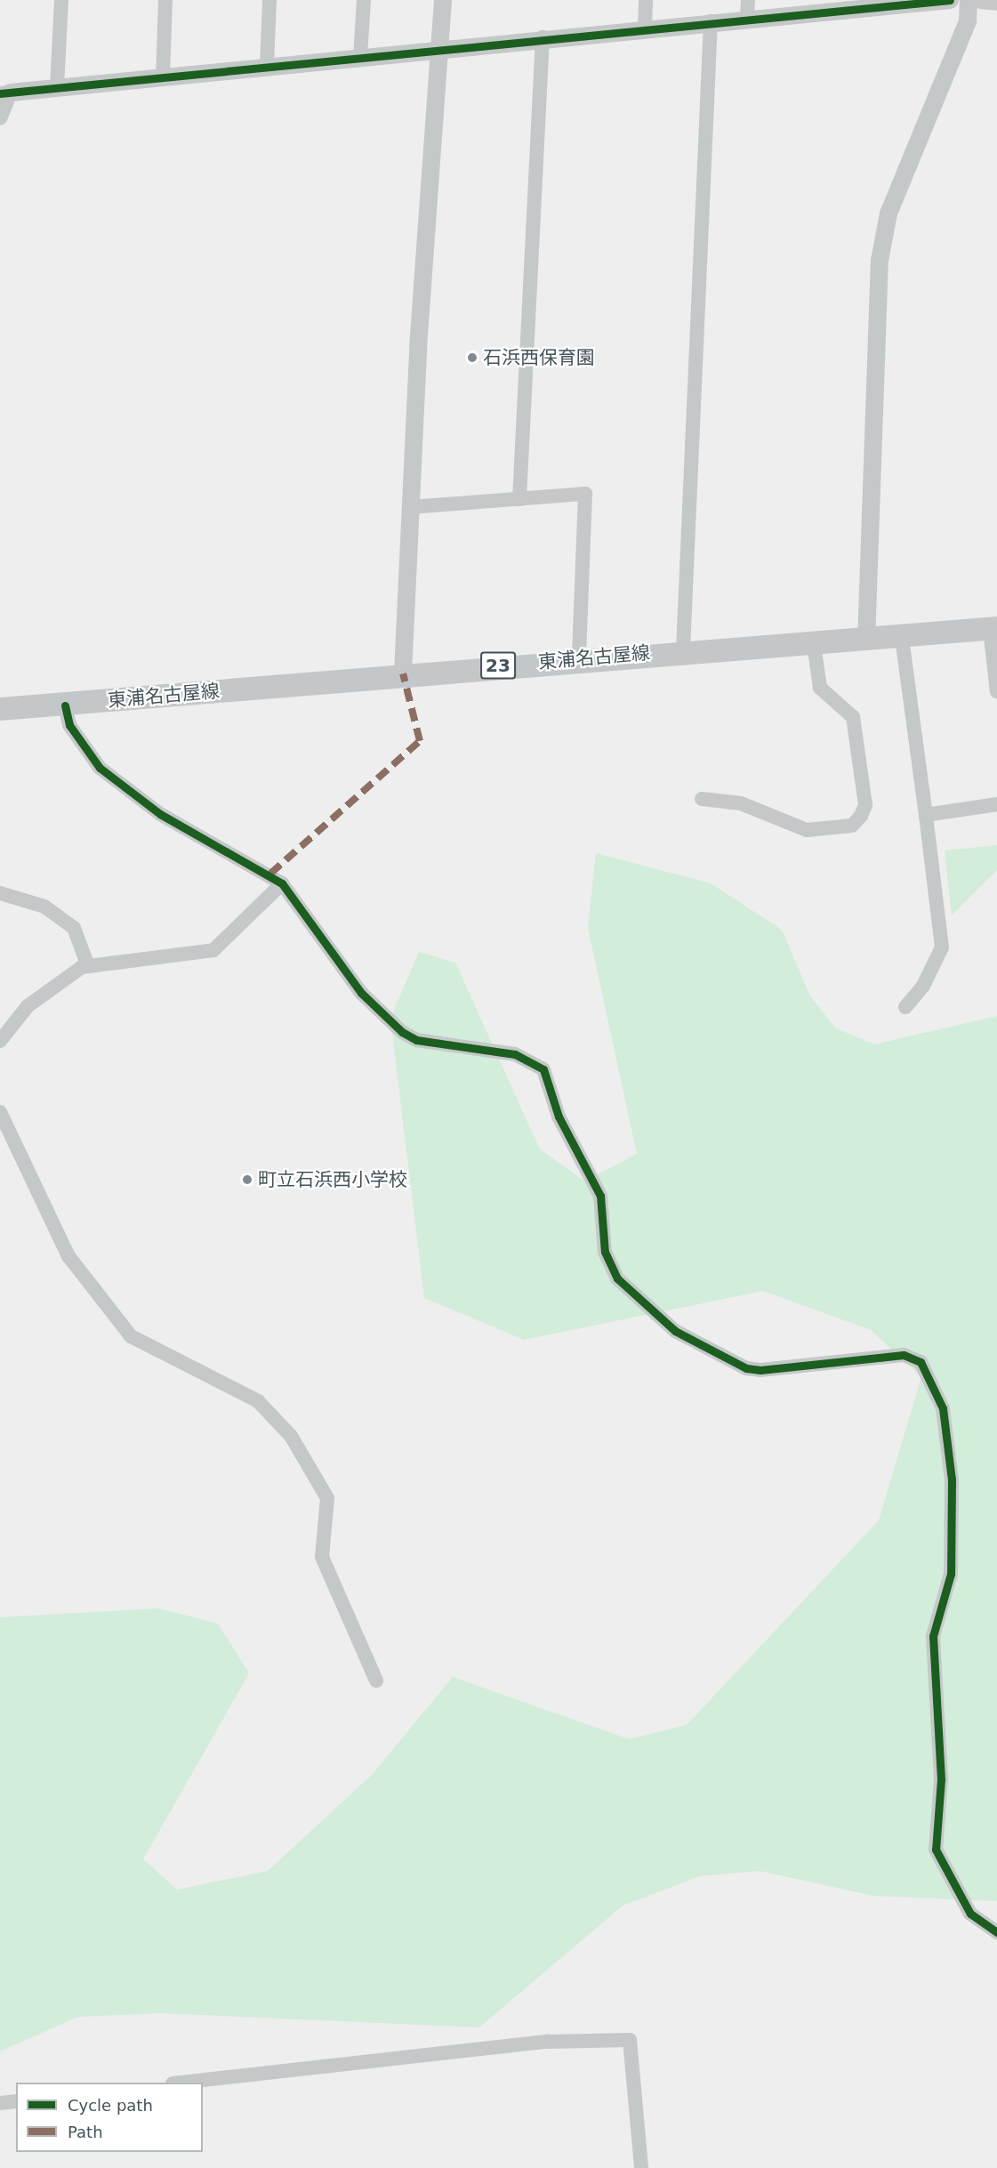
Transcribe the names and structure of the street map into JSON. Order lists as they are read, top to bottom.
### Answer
{
  "streets": {
    "main road": ["東浦名古屋線", "23"]
  },
  "places": ["石浜西保育園", "町立石浜西小学校"],
  "legend": ["Cycle path", "Path"]
}
